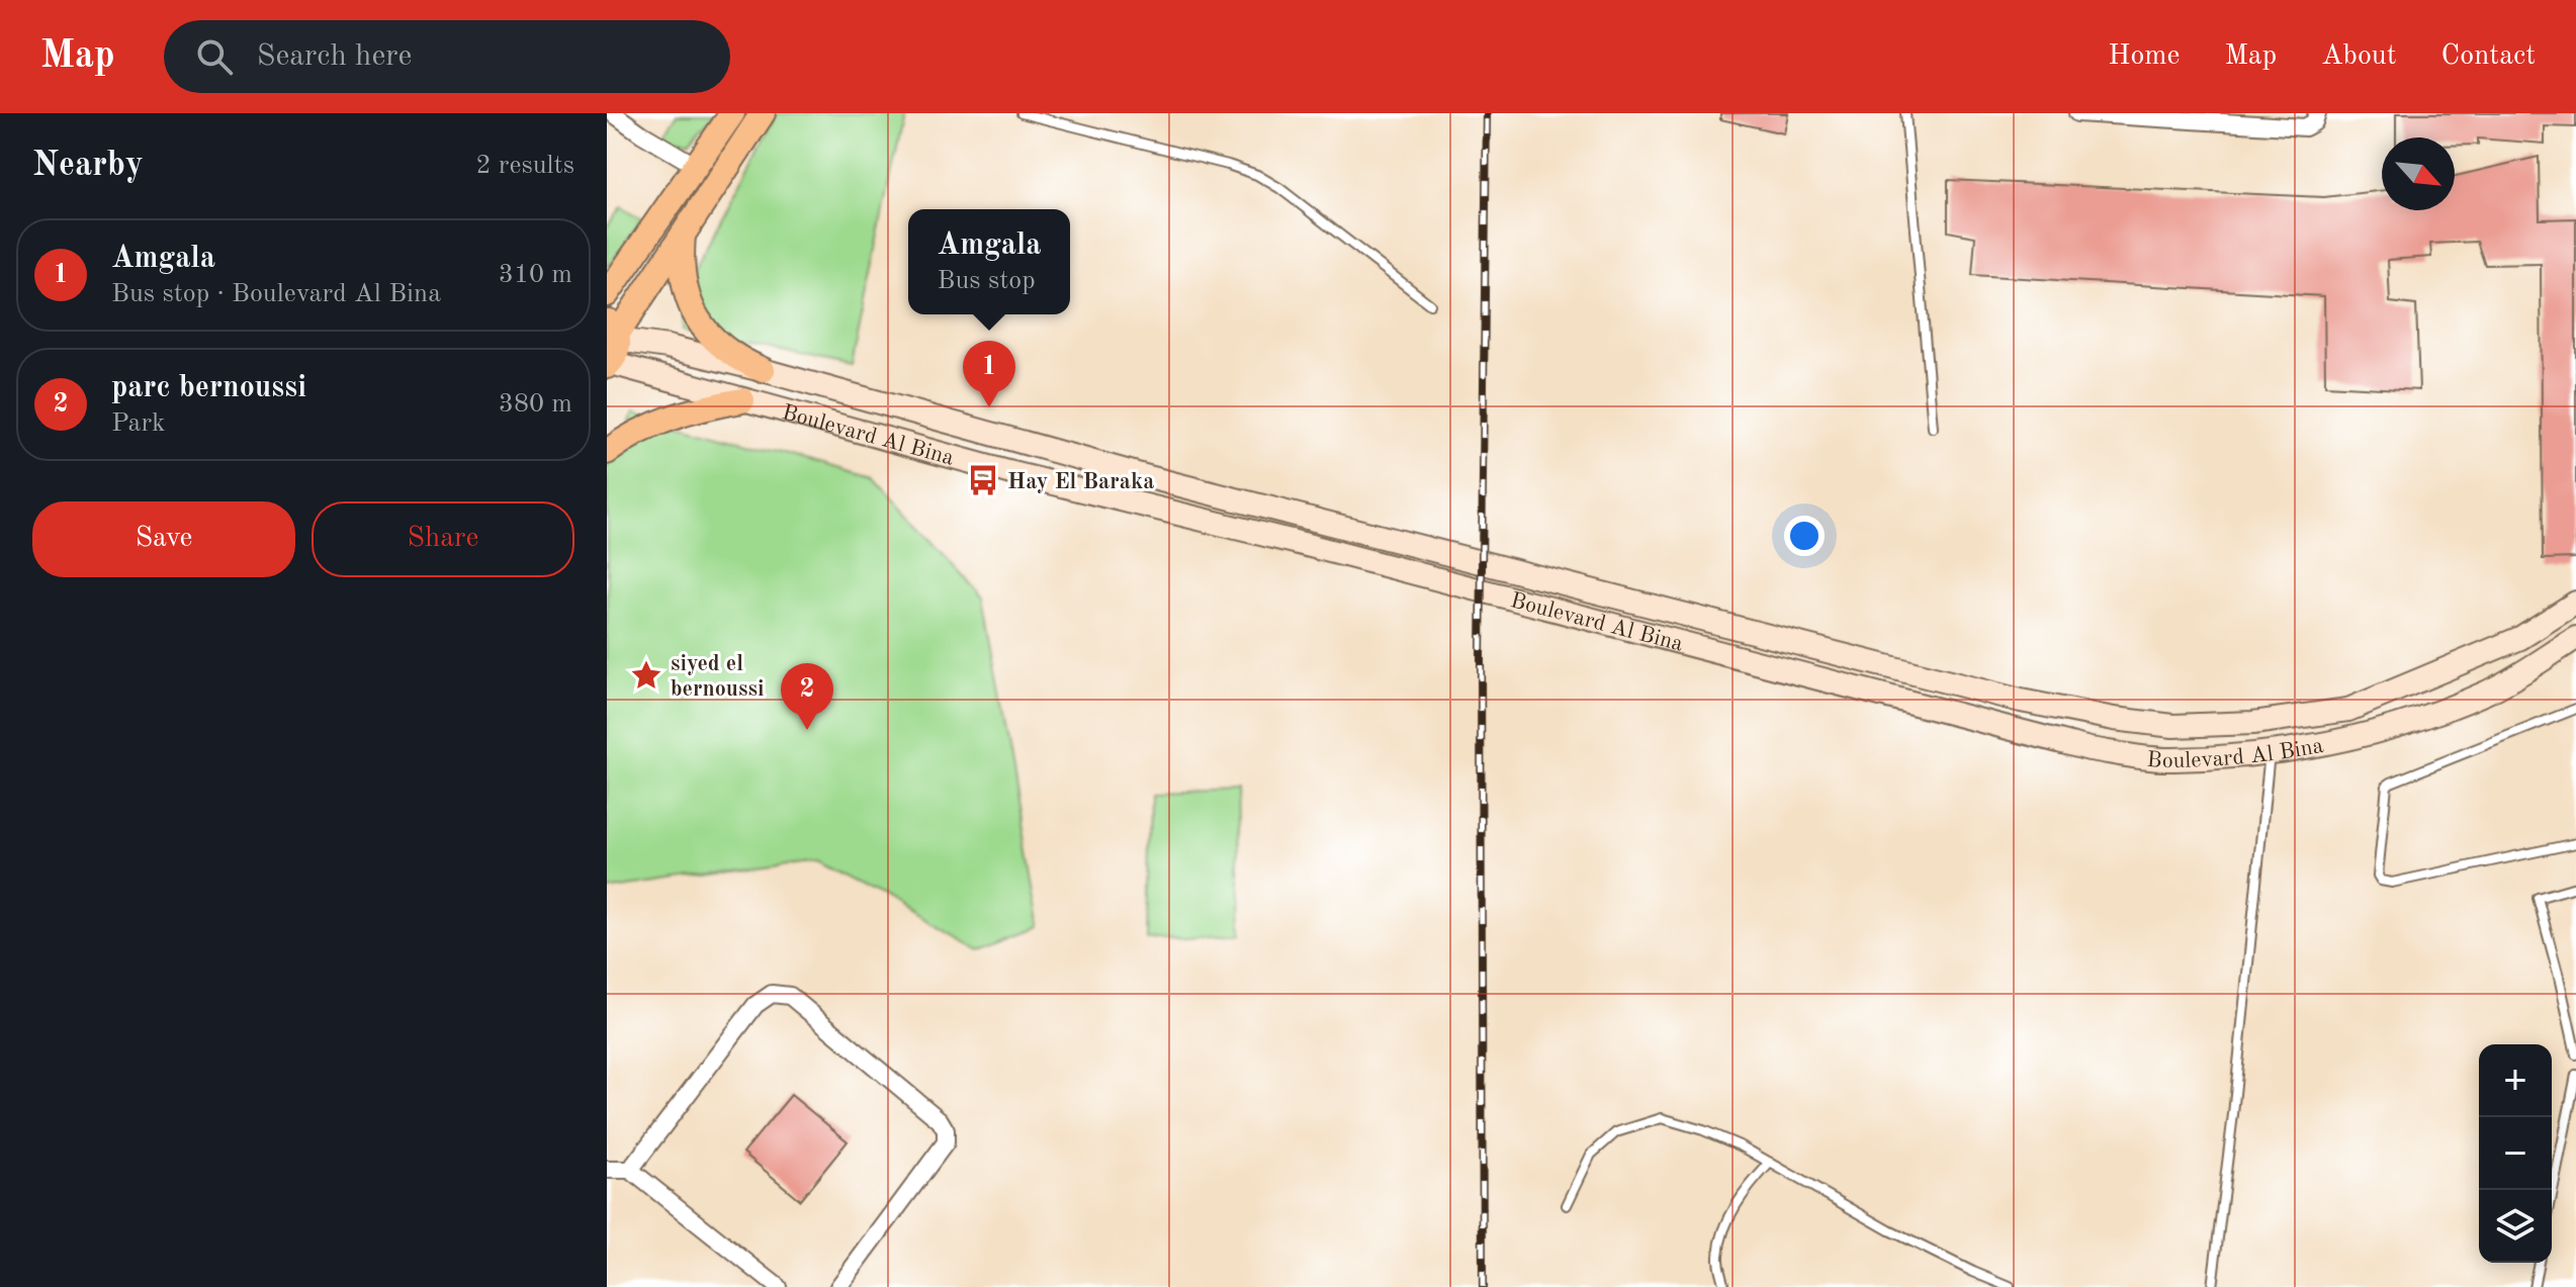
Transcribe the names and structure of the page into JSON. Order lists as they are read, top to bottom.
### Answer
{
  "streets": {
    "main road": ["Boulevard Al Bina"]
  },
  "places": {
    "bus stop": ["Hay El Baraka"],
    "place": ["siyed el bernoussi"]
  },
  "north": "bottom right",
  "page": {
    "header": "Map",
    "search": "Search here",
    "nav": [
      "Home",
      "Map",
      "About",
      "Contact"
    ],
    "heading": ["Nearby", "2 results"],
    "popup": ["Amgala", "Bus stop"],
    "list": [
      {
        "mark": "1",
        "name": "Amgala",
        "note": "Bus stop · Boulevard Al Bina",
        "value": "310 m"
      },
      {
        "mark": "2",
        "name": "parc bernoussi",
        "note": "Park",
        "value": "380 m"
      }
    ],
    "pins": ["1", "2"],
    "buttons": ["Save", "Share"],
    "map_buttons": ["+", "−"]
  }
}
